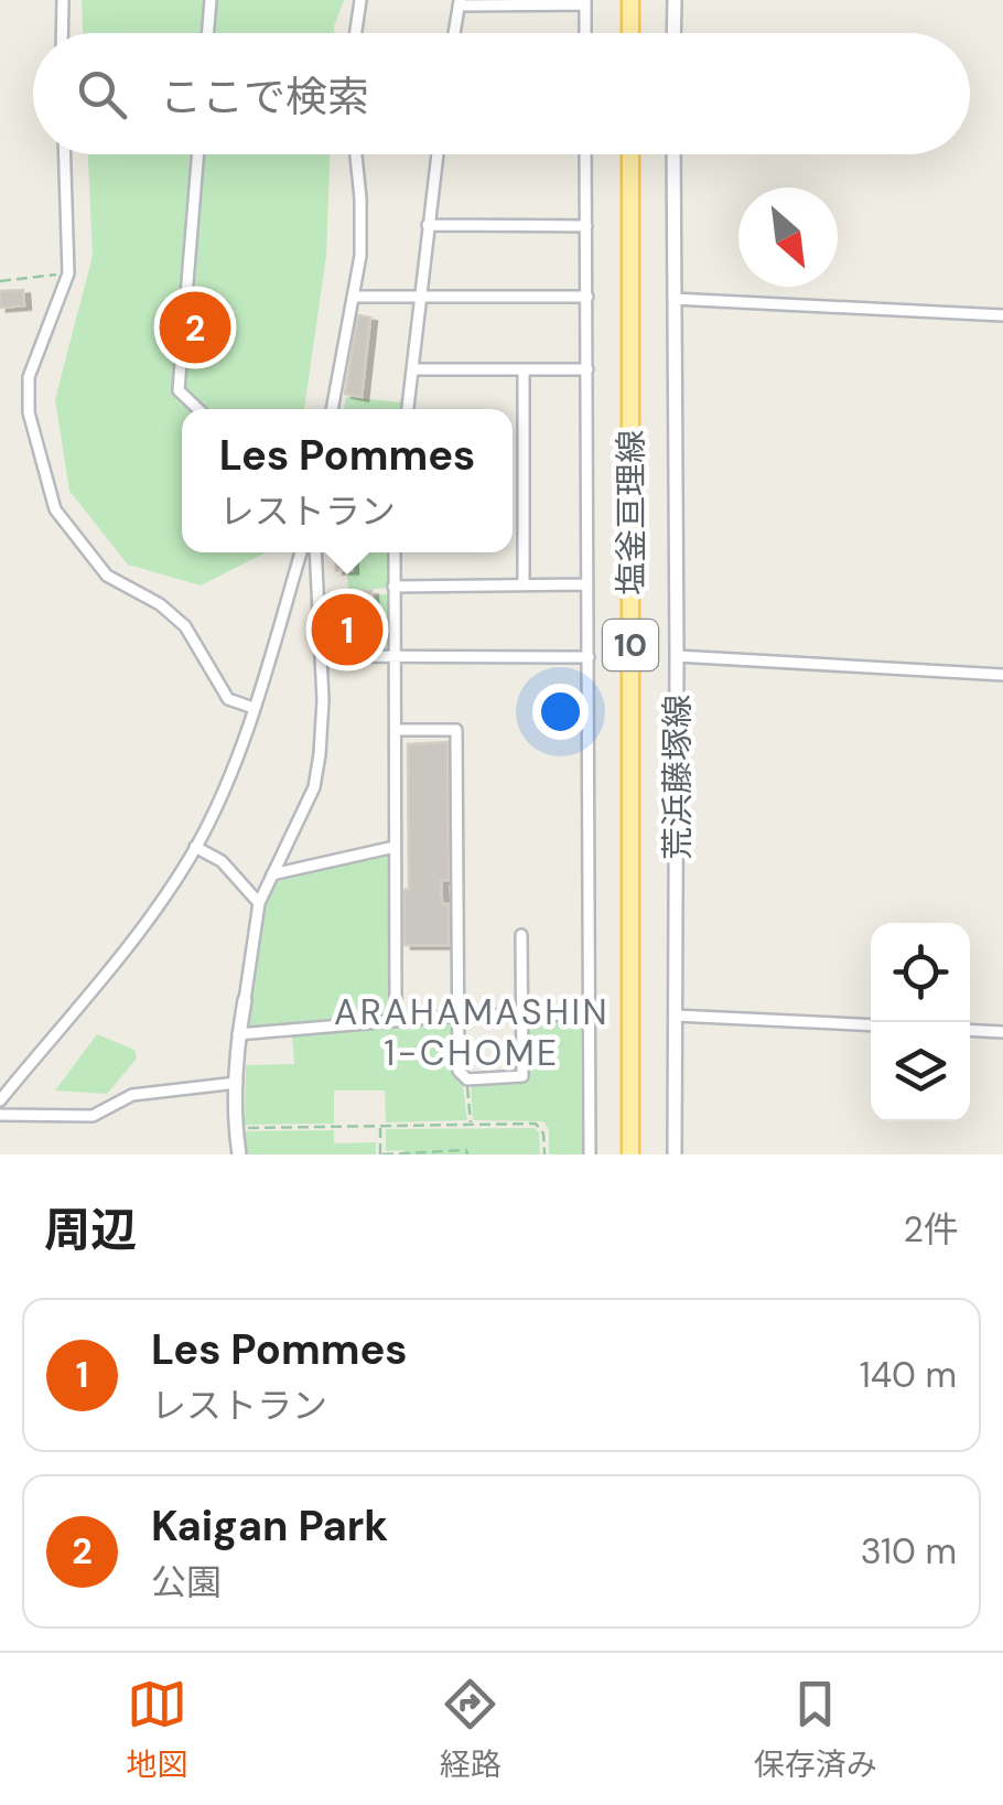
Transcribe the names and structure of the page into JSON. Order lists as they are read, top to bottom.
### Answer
{
  "streets": {
    "main road": ["塩釜亘理線", "10"],
    "street": ["荒浜藤塚線"]
  },
  "districts": ["ARAHAMASHIN 1-CHOME"],
  "north": "bottom right",
  "page": {
    "search": "ここで検索",
    "pins": ["2", "1"],
    "popup": ["Les Pommes", "レストラン"],
    "heading": ["周辺", "2件"],
    "list": [
      {
        "mark": "1",
        "name": "Les Pommes",
        "note": "レストラン",
        "value": "140 m"
      },
      {
        "mark": "2",
        "name": "Kaigan Park",
        "note": "公園",
        "value": "310 m"
      }
    ],
    "nav": ["地図", "経路", "保存済み"]
  }
}
